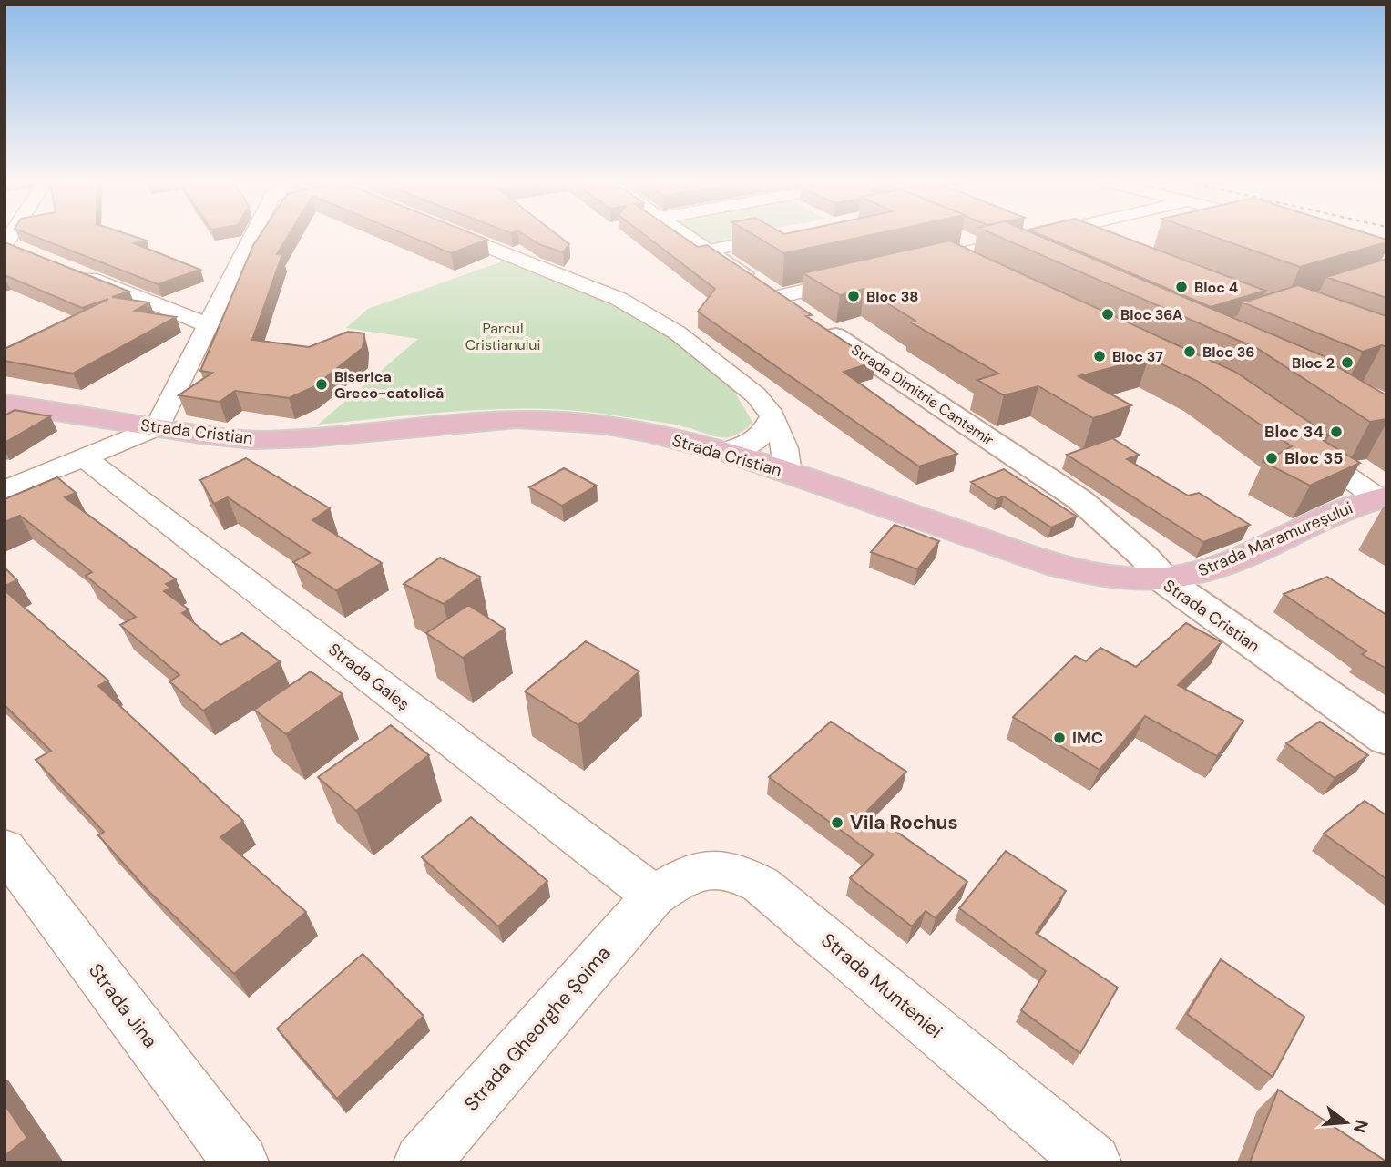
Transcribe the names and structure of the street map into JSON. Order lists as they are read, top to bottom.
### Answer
{
  "streets": {
    "main road": ["Strada Cristian", "Strada Maramureșului"],
    "street": [
      "Strada Dimitrie Cantemir",
      "Strada Galeș",
      "Strada Munteniei",
      "Strada Jina",
      "Strada Gheorghe Șoima"
    ]
  },
  "crossings": [
    ["Strada Dimitrie Cantemir", "Strada Cristian"],
    ["Strada Dimitrie Cantemir", "Strada Maramureșului"],
    ["Strada Cristian", "Strada Maramureșului"],
    ["Strada Galeș", "Strada Munteniei"],
    ["Strada Galeș", "Strada Gheorghe Șoima"],
    ["Strada Munteniei", "Strada Gheorghe Șoima"]
  ],
  "parks": ["Parcul Cristianului"],
  "places": [
    "Bloc 4",
    "Bloc 38",
    "Bloc 36A",
    "Bloc 36",
    "Bloc 37",
    "Bloc 2",
    "Biserica Greco-catolică",
    "Bloc 34",
    "Bloc 35",
    "IMC",
    "Vila Rochus"
  ],
  "north": "right"
}
